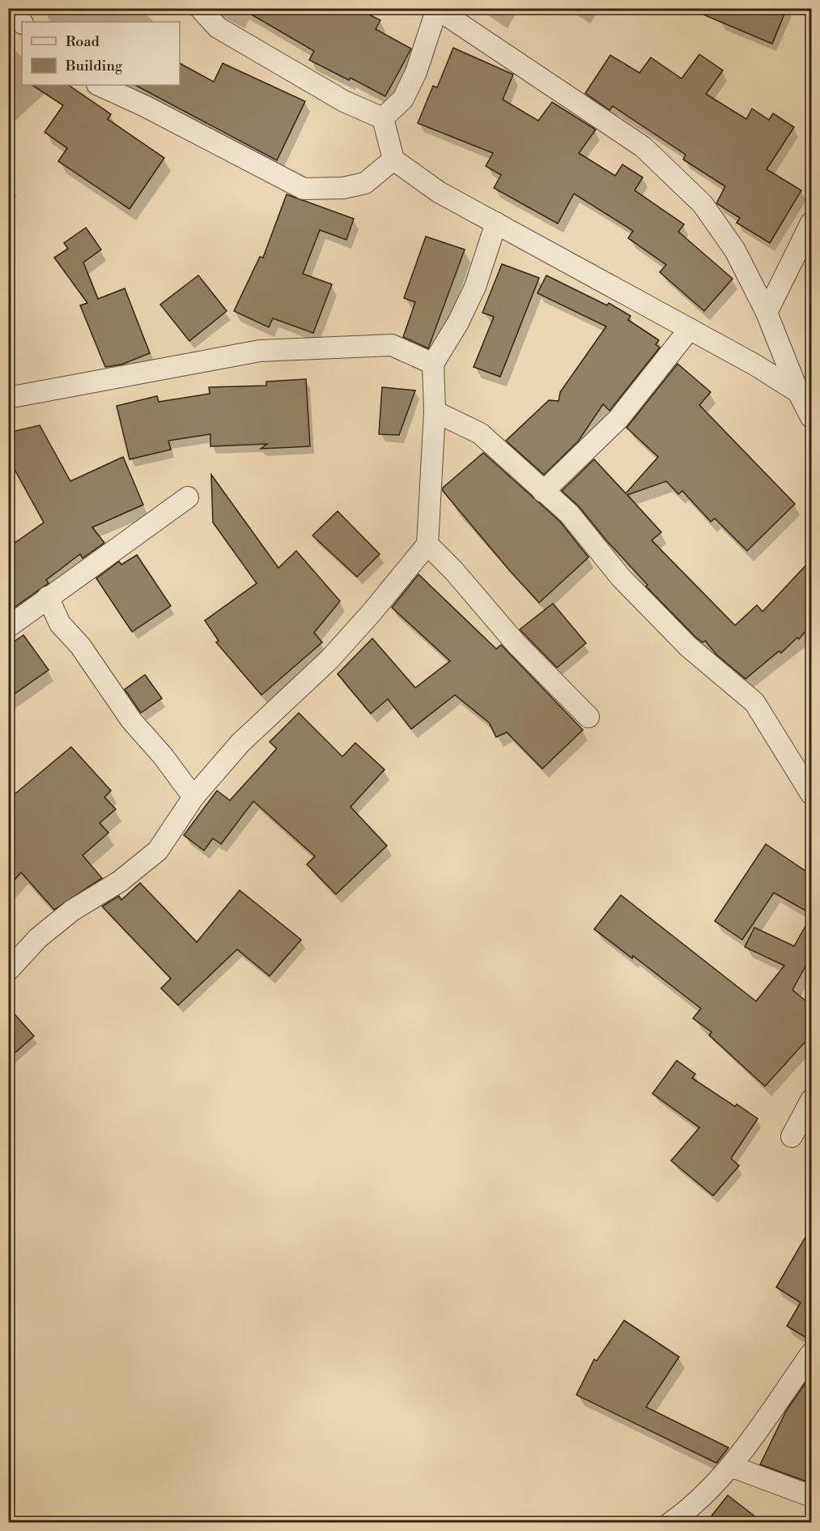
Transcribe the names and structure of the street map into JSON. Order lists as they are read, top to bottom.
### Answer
{
  "legend": ["Road", "Building"]
}
